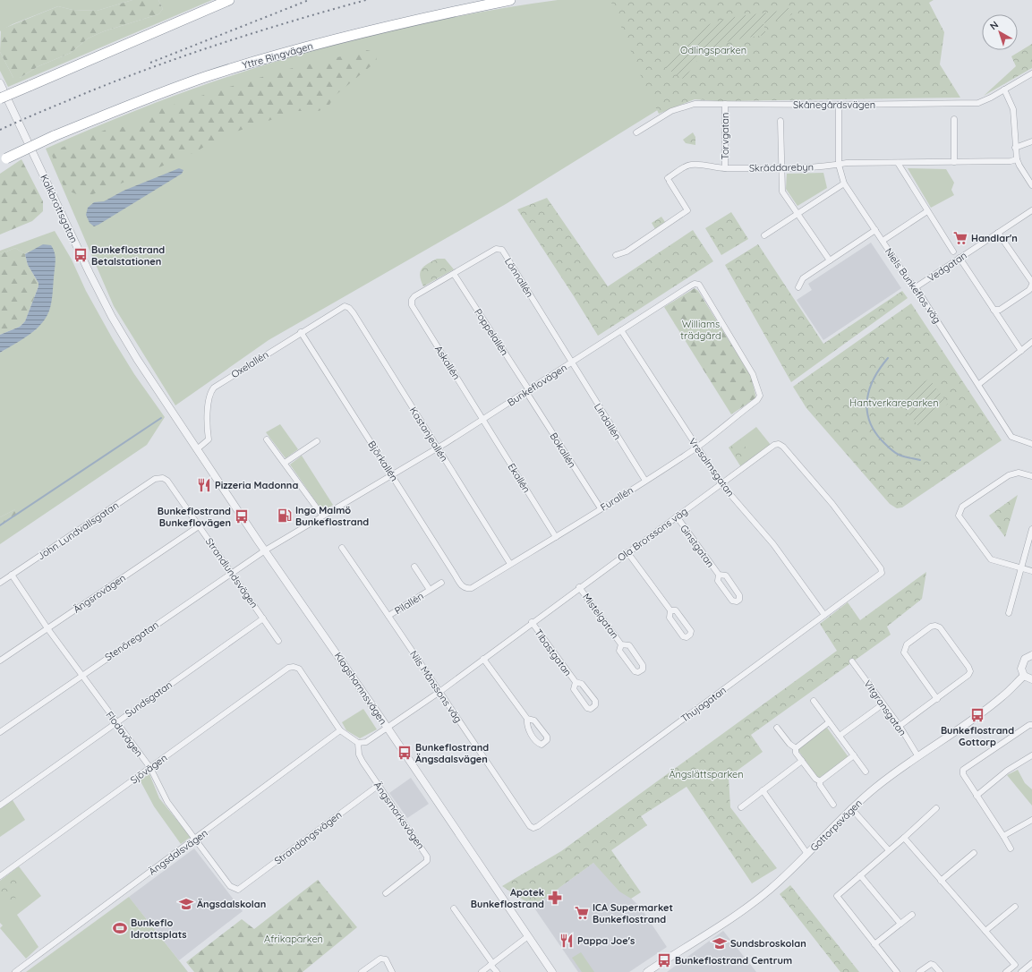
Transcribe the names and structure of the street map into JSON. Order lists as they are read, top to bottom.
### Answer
{
  "streets": {
    "highway": ["Yttre Ringvägen"],
    "street": [
      "Skånegårdsvägen",
      "Torvgatan",
      "Skräddarebyn",
      "Kalkbrottsgatan",
      "Vedgatan",
      "Lönnallén",
      "Niels Bunkeflos väg",
      "Poppelallén",
      "Askallén",
      "Oxelallén",
      "Bunkeflovägen",
      "Lindallén",
      "Kastanjeallén",
      "Bokallén",
      "Björkallén",
      "Vresalmsgatan",
      "Ekallén",
      "Furallén",
      "John Lundvallsgatan",
      "Ola Brorssons väg",
      "Ginstgatan",
      "Strandlundsvägen",
      "Ängsrovägen",
      "Pilallén",
      "Mistelgatan",
      "Stenöregatan",
      "Tibastgatan",
      "Nils Månssons väg",
      "Klagshamnsvägen",
      "Sundsgatan",
      "Thujagatan",
      "Vitgransgatan",
      "Flodavägen",
      "Sjövägen",
      "Ängsmarksvägen",
      "Gottorpsvägen",
      "Strandängsvägen",
      "Ängsdalsvägen"
    ]
  },
  "crossings": [
    ["Skånegårdsvägen", "Torvgatan"],
    ["Skånegårdsvägen", "Niels Bunkeflos väg"],
    ["Torvgatan", "Skräddarebyn"],
    ["Skräddarebyn", "Niels Bunkeflos väg"],
    ["Kalkbrottsgatan", "Klagshamnsvägen"],
    ["Vedgatan", "Niels Bunkeflos väg"],
    ["Lönnallén", "Poppelallén"],
    ["Lönnallén", "Askallén"],
    ["Lönnallén", "Bunkeflovägen"],
    ["Lönnallén", "Lindallén"],
    ["Poppelallén", "Bunkeflovägen"],
    ["Poppelallén", "Bokallén"],
    ["Askallén", "Bunkeflovägen"],
    ["Askallén", "Ekallén"],
    ["Oxelallén", "Kastanjeallén"],
    ["Oxelallén", "Björkallén"],
    ["Oxelallén", "Klagshamnsvägen"],
    ["Bunkeflovägen", "Lindallén"],
    ["Bunkeflovägen", "Kastanjeallén"],
    ["Bunkeflovägen", "Bokallén"],
    ["Bunkeflovägen", "Björkallén"],
    ["Bunkeflovägen", "Vresalmsgatan"],
    ["Bunkeflovägen", "Ekallén"],
    ["Bunkeflovägen", "Furallén"],
    ["Bunkeflovägen", "Stenöregatan"],
    ["Bunkeflovägen", "Klagshamnsvägen"],
    ["Lindallén", "Furallén"],
    ["Kastanjeallén", "Furallén"],
    ["Bokallén", "Furallén"],
    ["Björkallén", "Furallén"],
    ["Vresalmsgatan", "Furallén"],
    ["Vresalmsgatan", "Ola Brorssons väg"],
    ["Vresalmsgatan", "Thujagatan"],
    ["Ekallén", "Furallén"],
    ["John Lundvallsgatan", "Strandlundsvägen"],
    ["John Lundvallsgatan", "Flodavägen"],
    ["Ola Brorssons väg", "Ginstgatan"],
    ["Ola Brorssons väg", "Mistelgatan"],
    ["Ola Brorssons väg", "Tibastgatan"],
    ["Ola Brorssons väg", "Nils Månssons väg"],
    ["Ola Brorssons väg", "Klagshamnsvägen"],
    ["Ola Brorssons väg", "Thujagatan"],
    ["Strandlundsvägen", "Ängsrovägen"],
    ["Strandlundsvägen", "Stenöregatan"],
    ["Strandlundsvägen", "Sundsgatan"],
    ["Ängsrovägen", "Flodavägen"],
    ["Pilallén", "Nils Månssons väg"],
    ["Stenöregatan", "Klagshamnsvägen"],
    ["Stenöregatan", "Flodavägen"],
    ["Nils Månssons väg", "Thujagatan"],
    ["Sundsgatan", "Flodavägen"],
    ["Vitgransgatan", "Gottorpsvägen"],
    ["Flodavägen", "Sjövägen"],
    ["Flodavägen", "Strandängsvägen"],
    ["Flodavägen", "Ängsdalsvägen"],
    ["Sjövägen", "Ängsdalsvägen"],
    ["Ängsmarksvägen", "Strandängsvägen"]
  ],
  "parks": [
    "Odlingsparken",
    "Williams trädgård",
    "Hantverkareparken",
    "Ängslättsparken",
    "Afrikaparken"
  ],
  "places": {
    "supermarket": ["Handlar'n", "ICA Supermarket Bunkeflostrand"],
    "bus stop": [
      "Bunkeflostrand Betalstationen",
      "Bunkeflostrand Bunkeflovägen",
      "Bunkeflostrand Gottorp",
      "Bunkeflostrand Ängsdalsvägen",
      "Bunkeflostrand Centrum"
    ],
    "restaurant": ["Pizzeria Madonna", "Pappa Joe's"],
    "fuel station": ["Ingo Malmö Bunkeflostrand"],
    "pharmacy": ["Apotek Bunkeflostrand"],
    "school or university": ["Ängsdalskolan", "Sundsbroskolan"],
    "sports": ["Bunkeflo Idrottsplats"]
  },
  "north": "top left"
}
